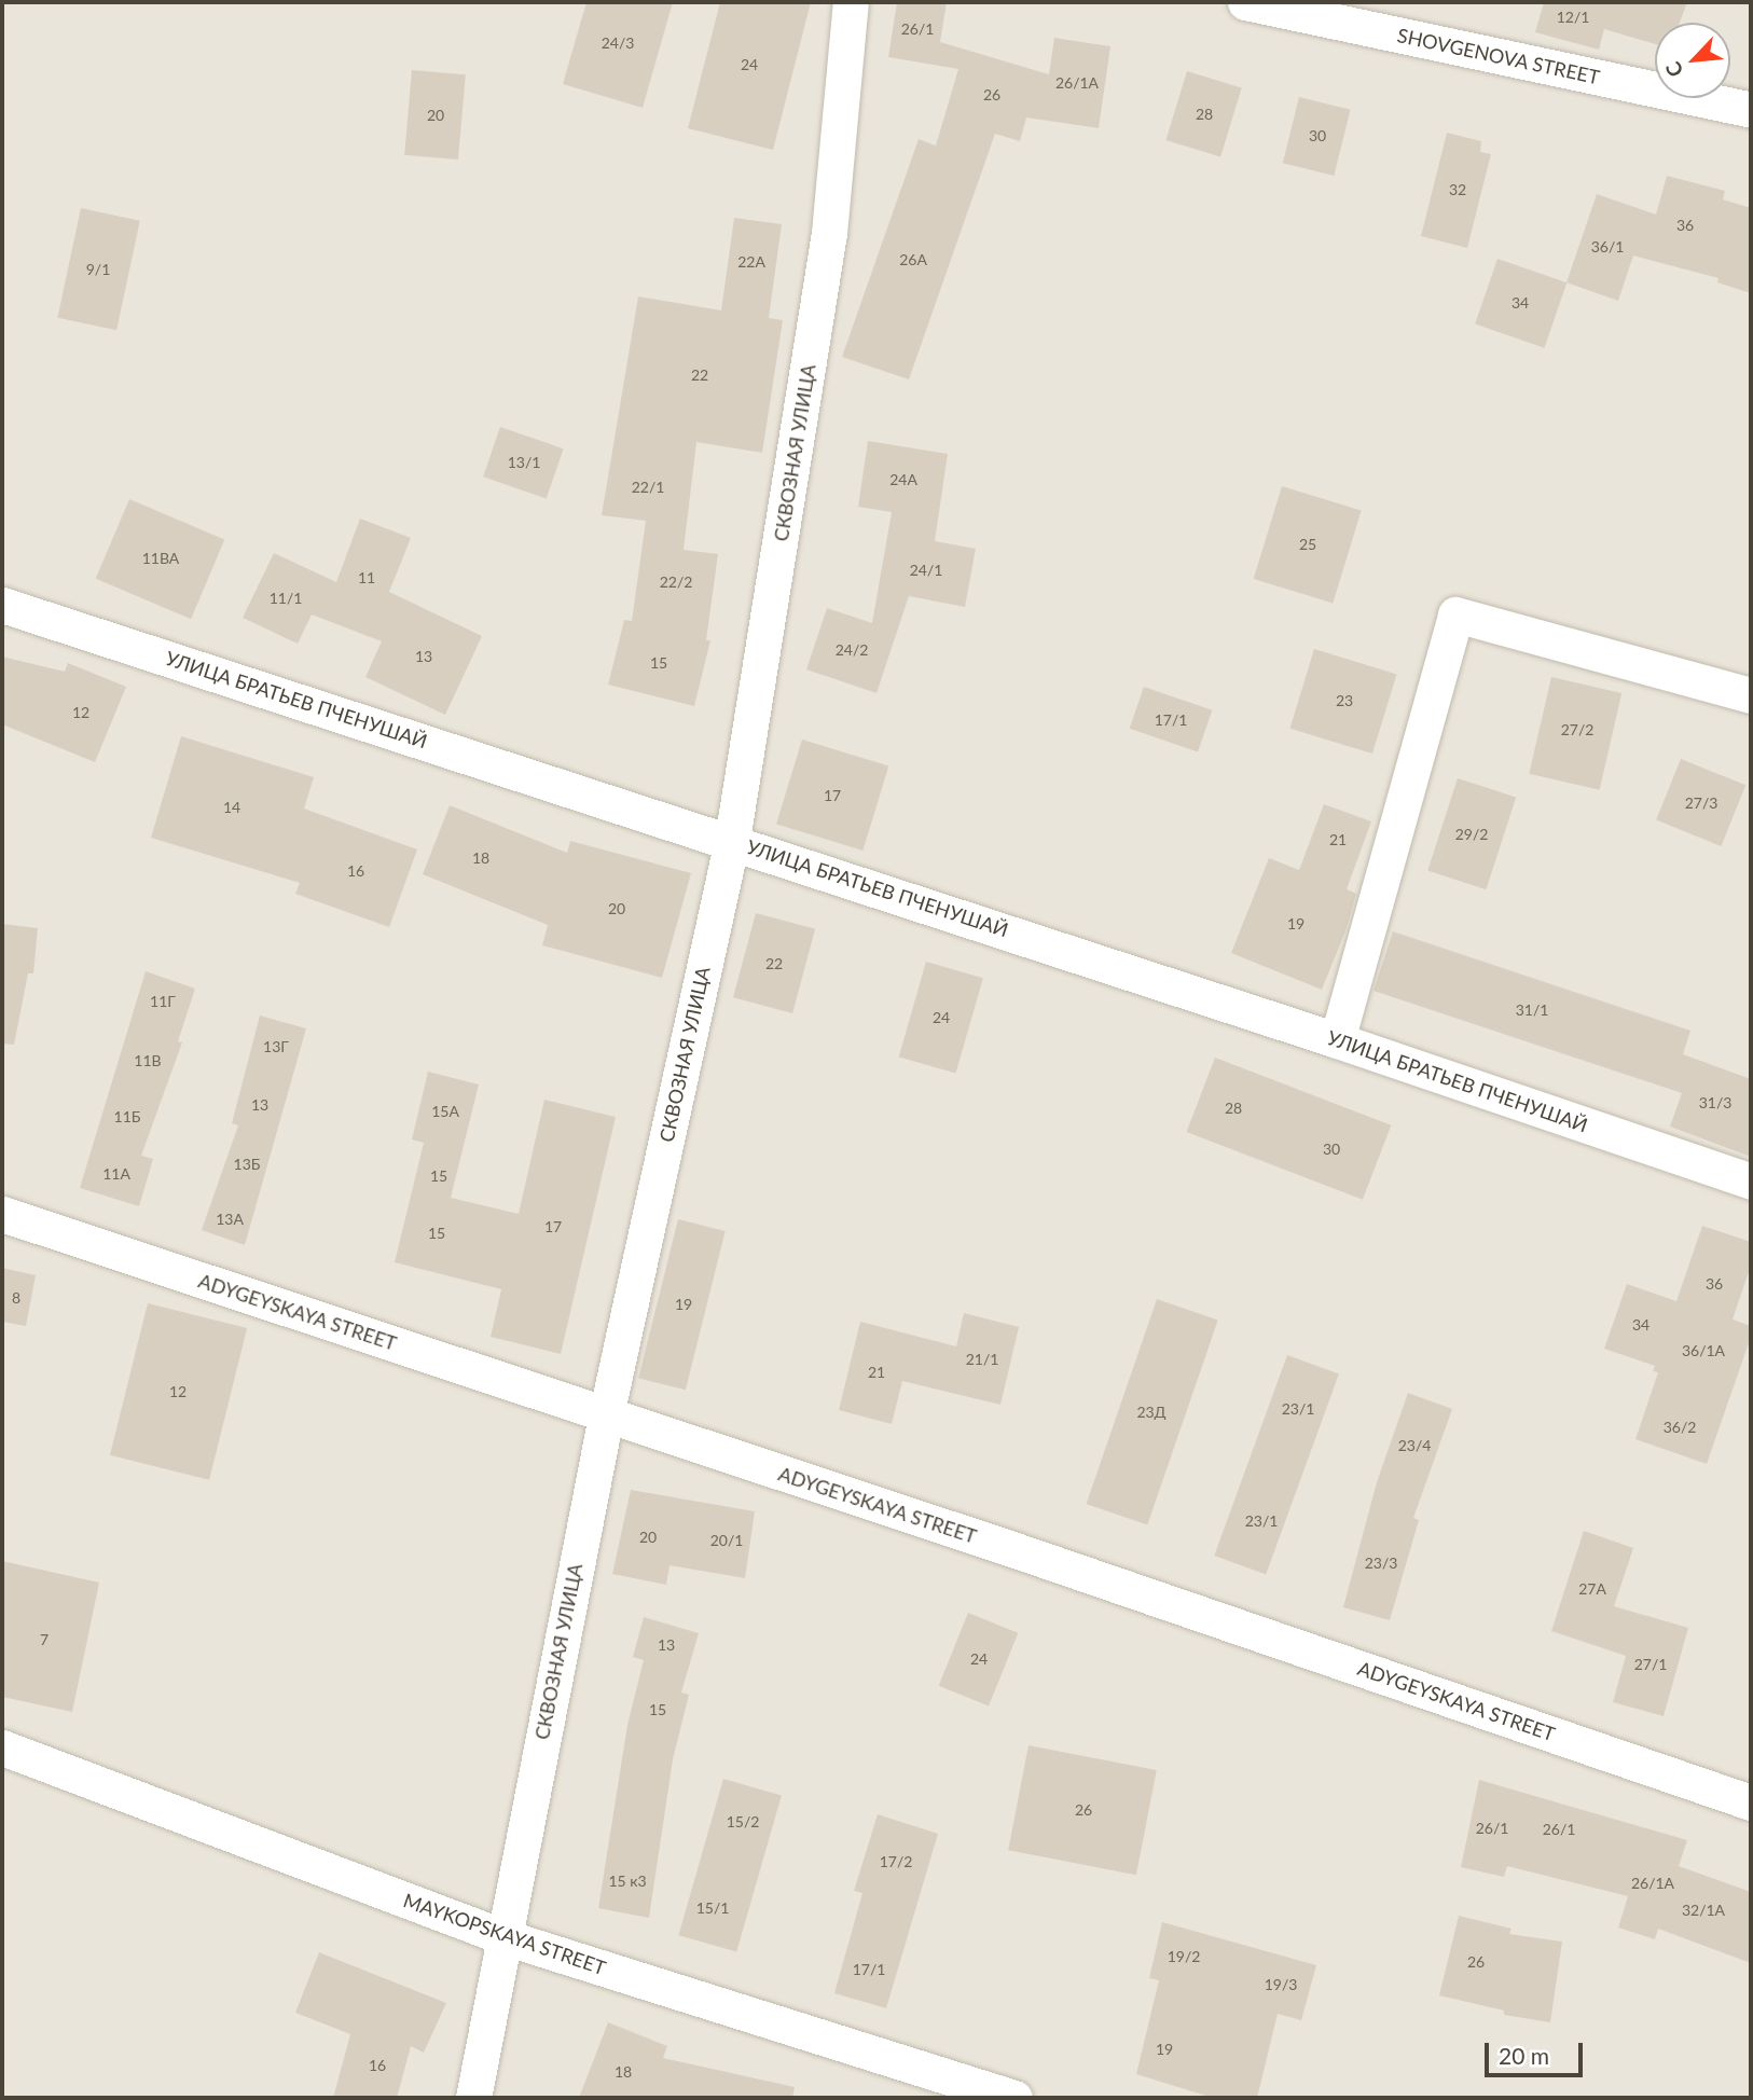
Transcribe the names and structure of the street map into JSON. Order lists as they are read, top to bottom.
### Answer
{
  "streets": {
    "street": [
      "SHOVGENOVA STREET",
      "СКВОЗНАЯ УЛИЦА",
      "УЛИЦА БРАТЬЕВ ПЧЕНУШАЙ",
      "ADYGEYSKAYA STREET",
      "MAYKOPSKAYA STREET"
    ]
  },
  "crossings": [
    ["СКВОЗНАЯ УЛИЦА", "УЛИЦА БРАТЬЕВ ПЧЕНУШАЙ"],
    ["СКВОЗНАЯ УЛИЦА", "ADYGEYSKAYA STREET"],
    ["СКВОЗНАЯ УЛИЦА", "MAYKOPSKAYA STREET"]
  ],
  "house_numbers": [
    "12/1",
    "26/1",
    "24/3",
    "24",
    "26/1А",
    "26",
    "28",
    "20",
    "30",
    "32",
    "36",
    "36/1",
    "26А",
    "22А",
    "9/1",
    "34",
    "22",
    "13/1",
    "24А",
    "22/1",
    "25",
    "11ВА",
    "24/1",
    "11",
    "22/2",
    "11/1",
    "24/2",
    "13",
    "15",
    "23",
    "12",
    "17/1",
    "27/2",
    "17",
    "27/3",
    "14",
    "29/2",
    "21",
    "18",
    "16",
    "20",
    "19",
    "22",
    "11Г",
    "31/1",
    "24",
    "13Г",
    "11В",
    "31/3",
    "13",
    "28",
    "15А",
    "11Б",
    "30",
    "13Б",
    "11А",
    "15",
    "13А",
    "17",
    "15",
    "36",
    "8",
    "19",
    "34",
    "36/1А",
    "21/1",
    "21",
    "12",
    "23/1",
    "23Д",
    "36/2",
    "23/4",
    "23/1",
    "20",
    "20/1",
    "23/3",
    "27А",
    "7",
    "13",
    "24",
    "27/1",
    "15",
    "26",
    "15/2",
    "26/1",
    "26/1",
    "17/2",
    "15 к3",
    "26/1А",
    "15/1",
    "32/1А",
    "19/2",
    "26",
    "17/1",
    "19/3",
    "19",
    "16",
    "18"
  ],
  "scale_bar": "20 m",
  "north": "bottom left"
}
